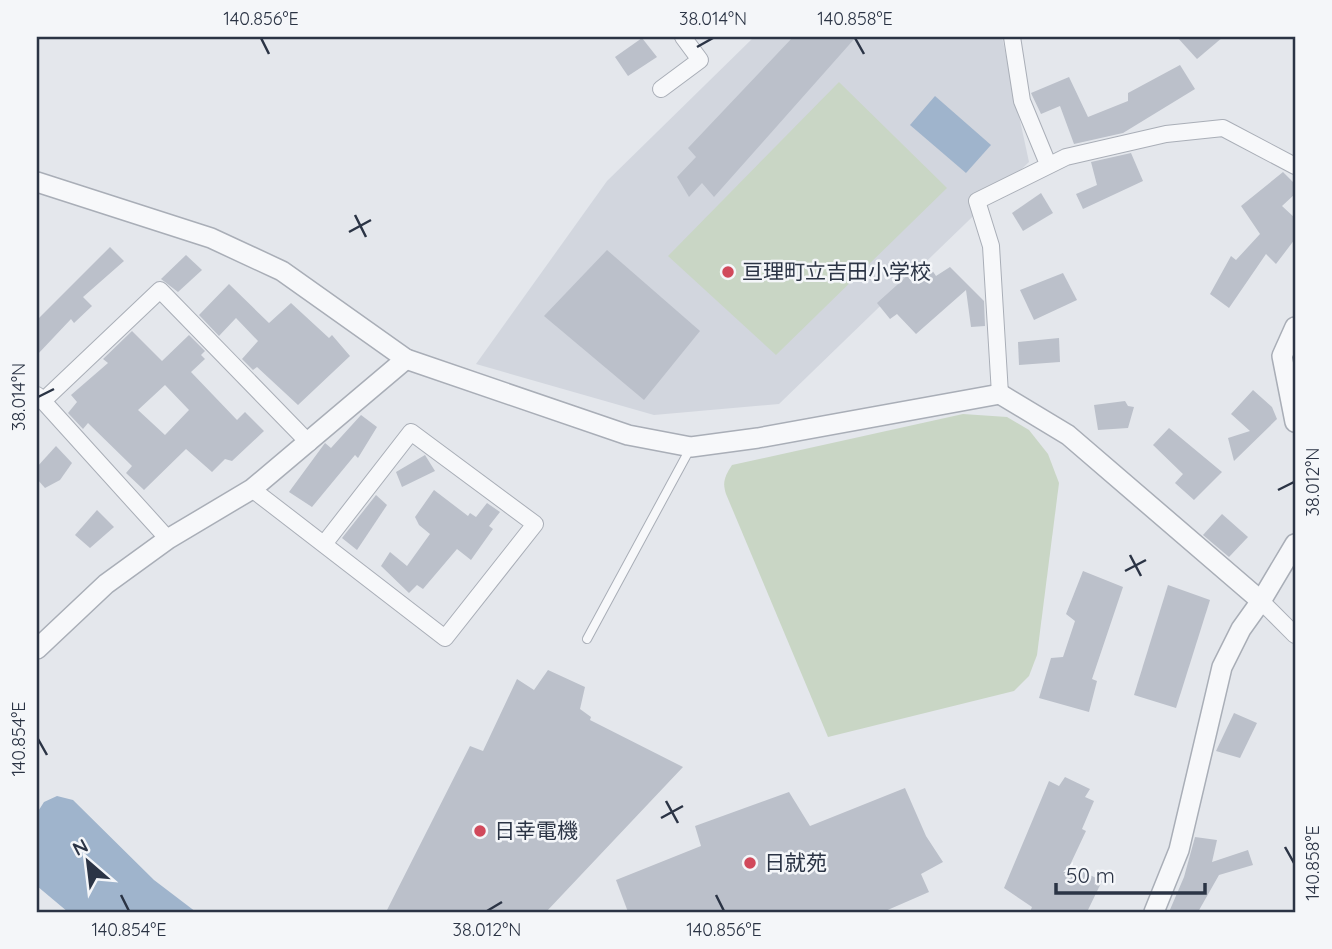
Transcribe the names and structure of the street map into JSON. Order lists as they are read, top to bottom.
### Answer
{
  "places": ["亘理町立吉田小学校", "日幸電機", "日就苑"],
  "scale_bar": "50 m",
  "north": "top left",
  "coordinates": [
    "140.856°E",
    "38.014°N",
    "140.858°E",
    "38.012°N",
    "140.854°E"
  ]
}
